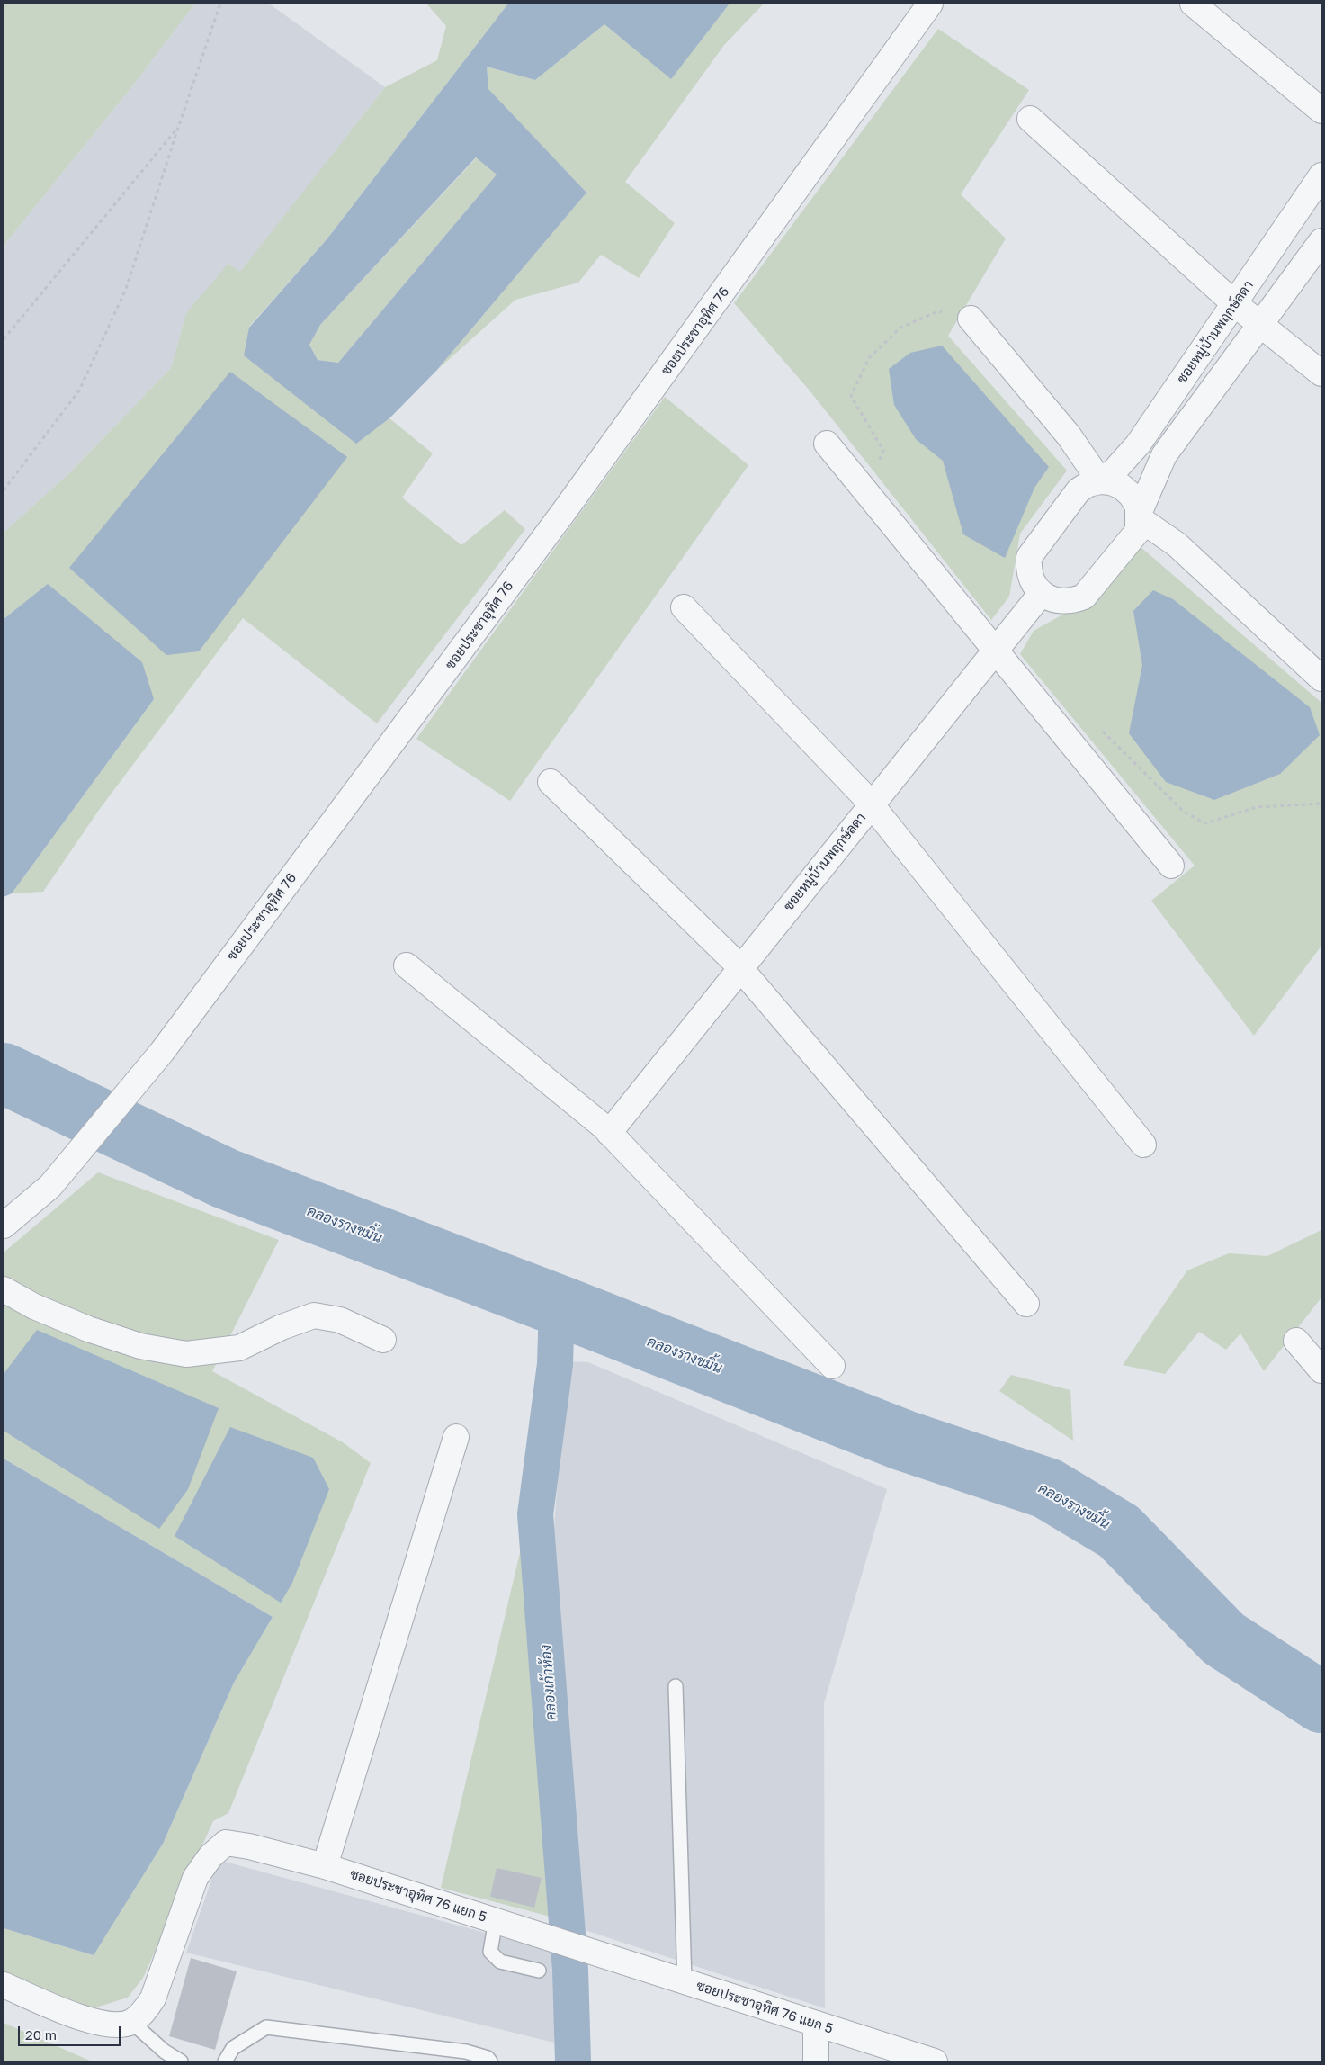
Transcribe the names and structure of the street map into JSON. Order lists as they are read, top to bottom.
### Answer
{
  "streets": {
    "street": ["ซอยประชาอุทิศ 76", "ซอยหมู่บ้านพฤกษ์ลดา", "ซอยประชาอุทิศ 76 แยก 5"]
  },
  "water": ["คลองรางขมิ้น", "คลองเก้าห้อง"],
  "scale_bar": "20 m"
}
